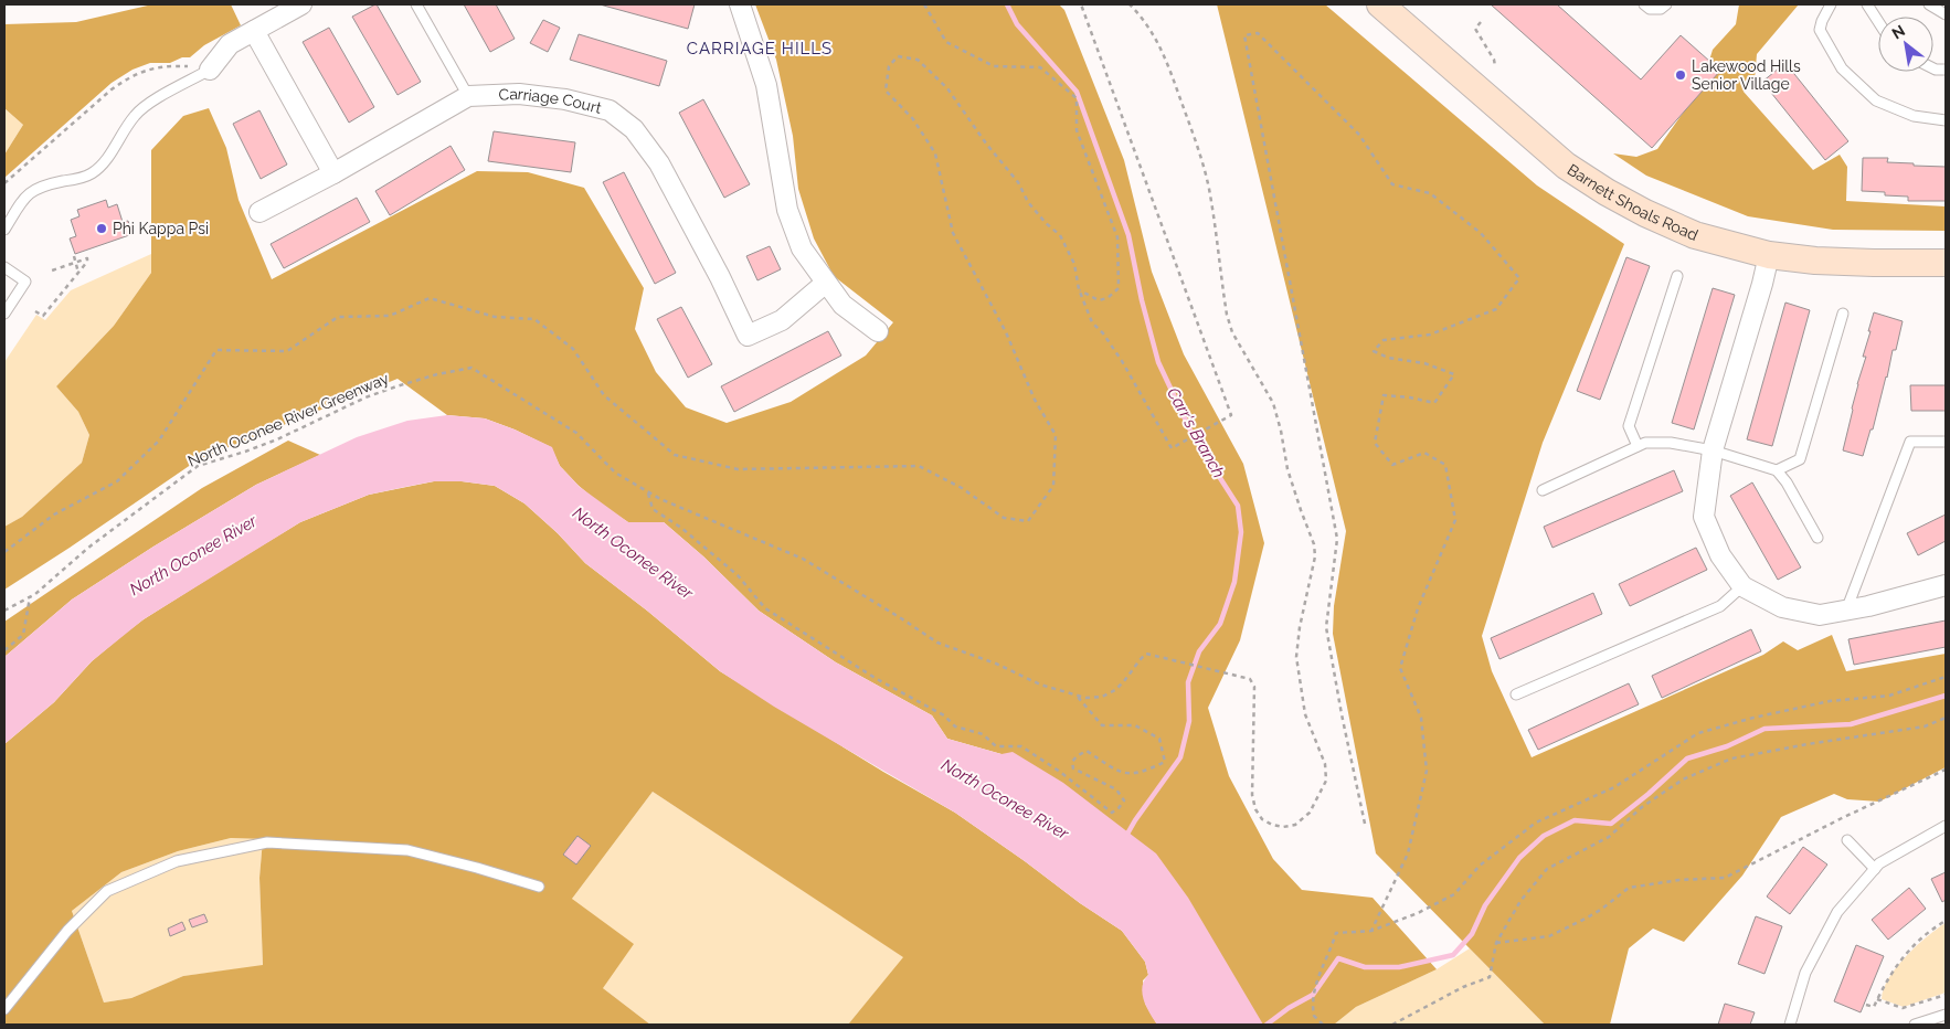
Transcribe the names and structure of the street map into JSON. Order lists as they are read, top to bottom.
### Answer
{
  "streets": {
    "main road": ["Barnett Shoals Road"],
    "street": ["Carriage Court"],
    "path": ["North Oconee River Greenway"]
  },
  "districts": ["CARRIAGE HILLS"],
  "water": ["Carr's Branch", "North Oconee River"],
  "places": ["Lakewood Hills Senior Village", "Phi Kappa Psi"],
  "north": "top left"
}
